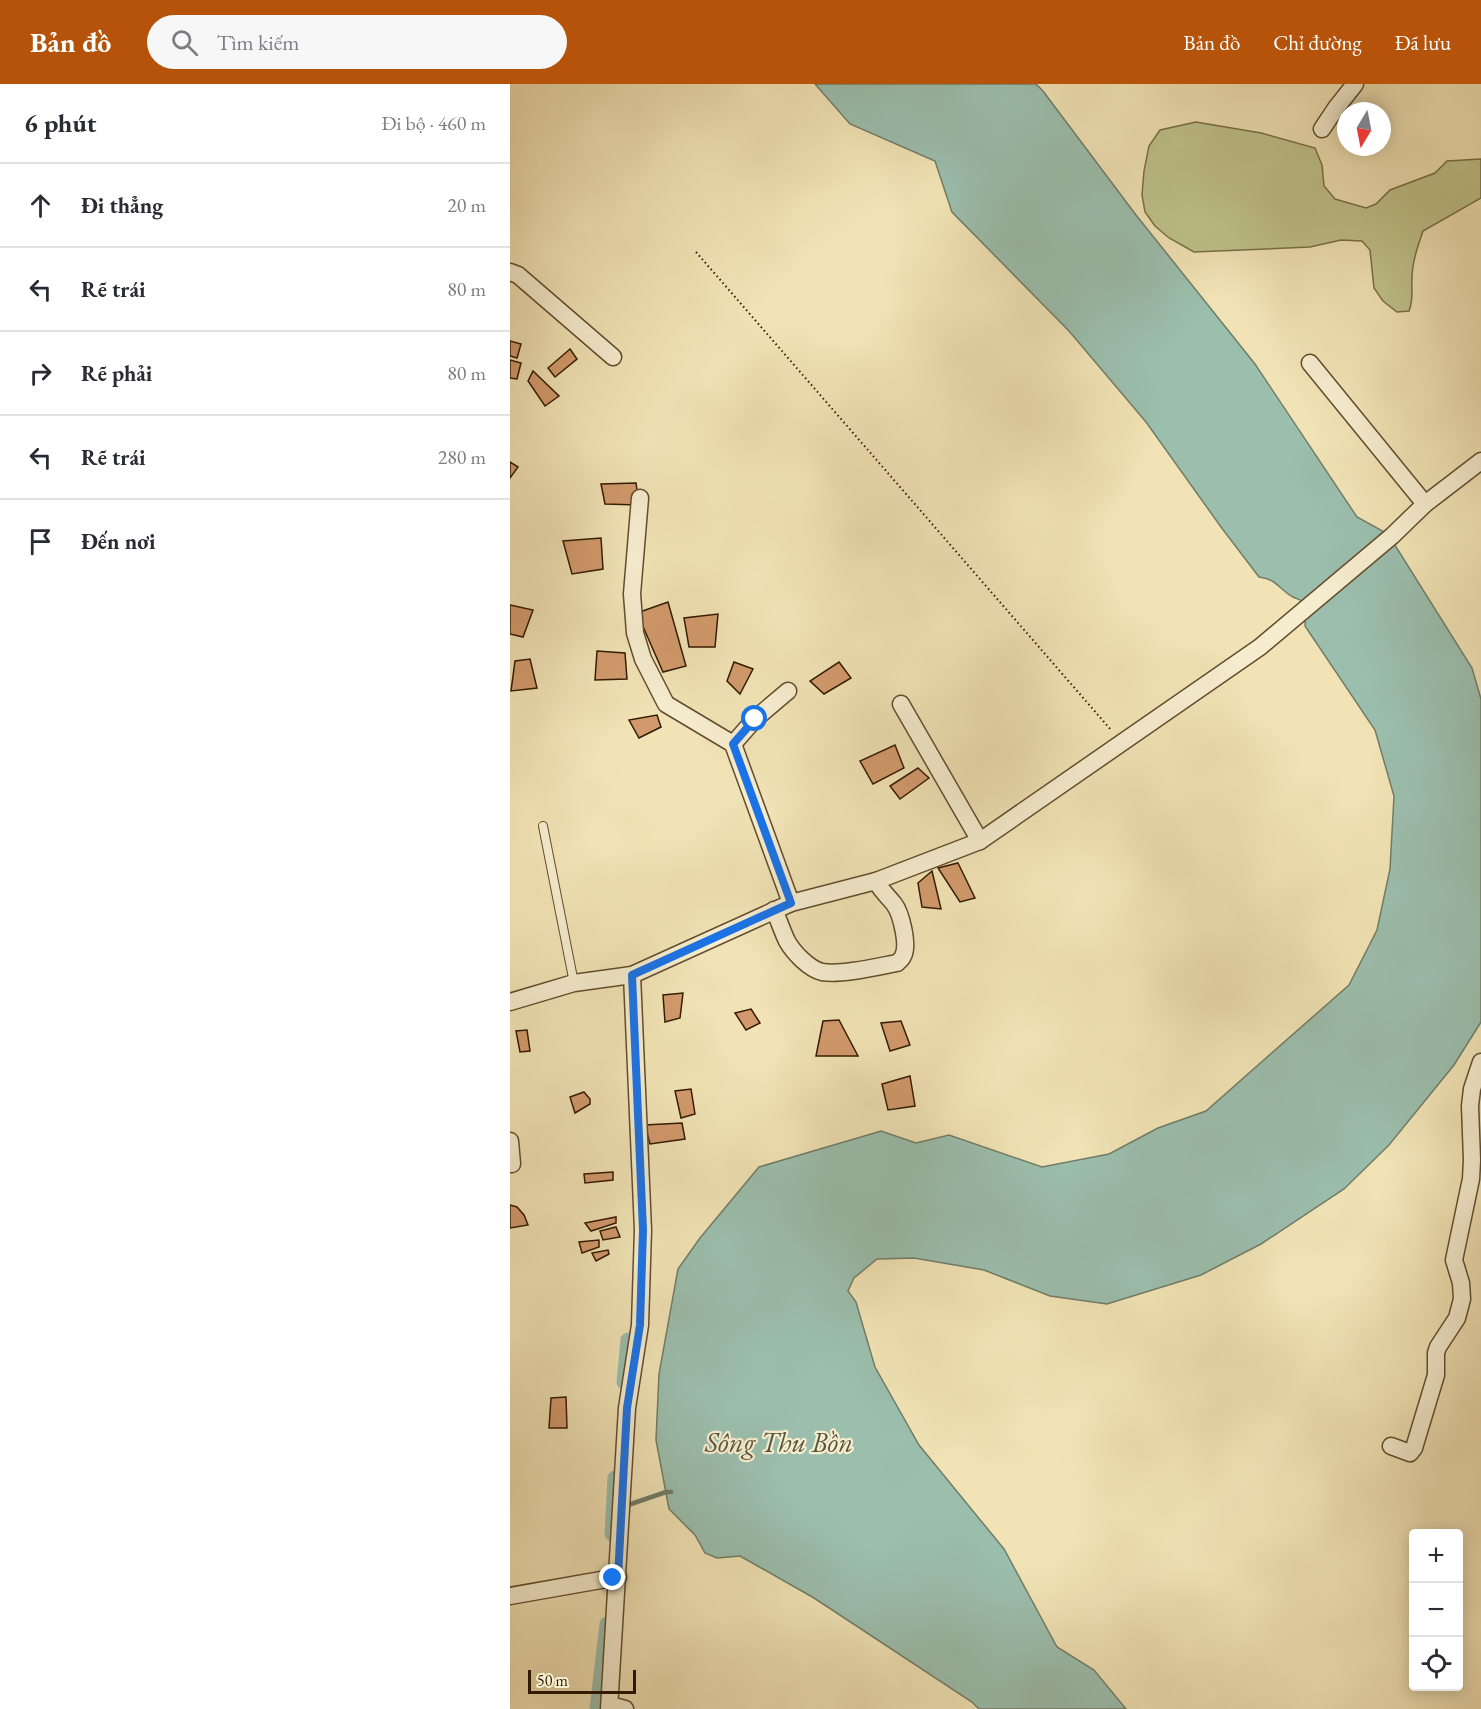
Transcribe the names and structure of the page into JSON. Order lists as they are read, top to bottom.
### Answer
{
  "water": ["Sông Thu Bồn"],
  "scale_bar": "50 m",
  "north": "bottom",
  "page": {
    "header": "Bản đồ",
    "search": "Tìm kiếm",
    "nav": ["Bản đồ", "Chỉ đường", "Đã lưu"],
    "heading": ["6 phút", "Đi bộ · 460 m"],
    "list": [
      ["Đi thẳng", "20 m"],
      ["Rẽ trái", "80 m"],
      ["Rẽ phải", "80 m"],
      ["Rẽ trái", "280 m"],
      "Đến nơi"
    ],
    "map_buttons": ["+", "−"],
    "scale": "50 m"
  }
}
